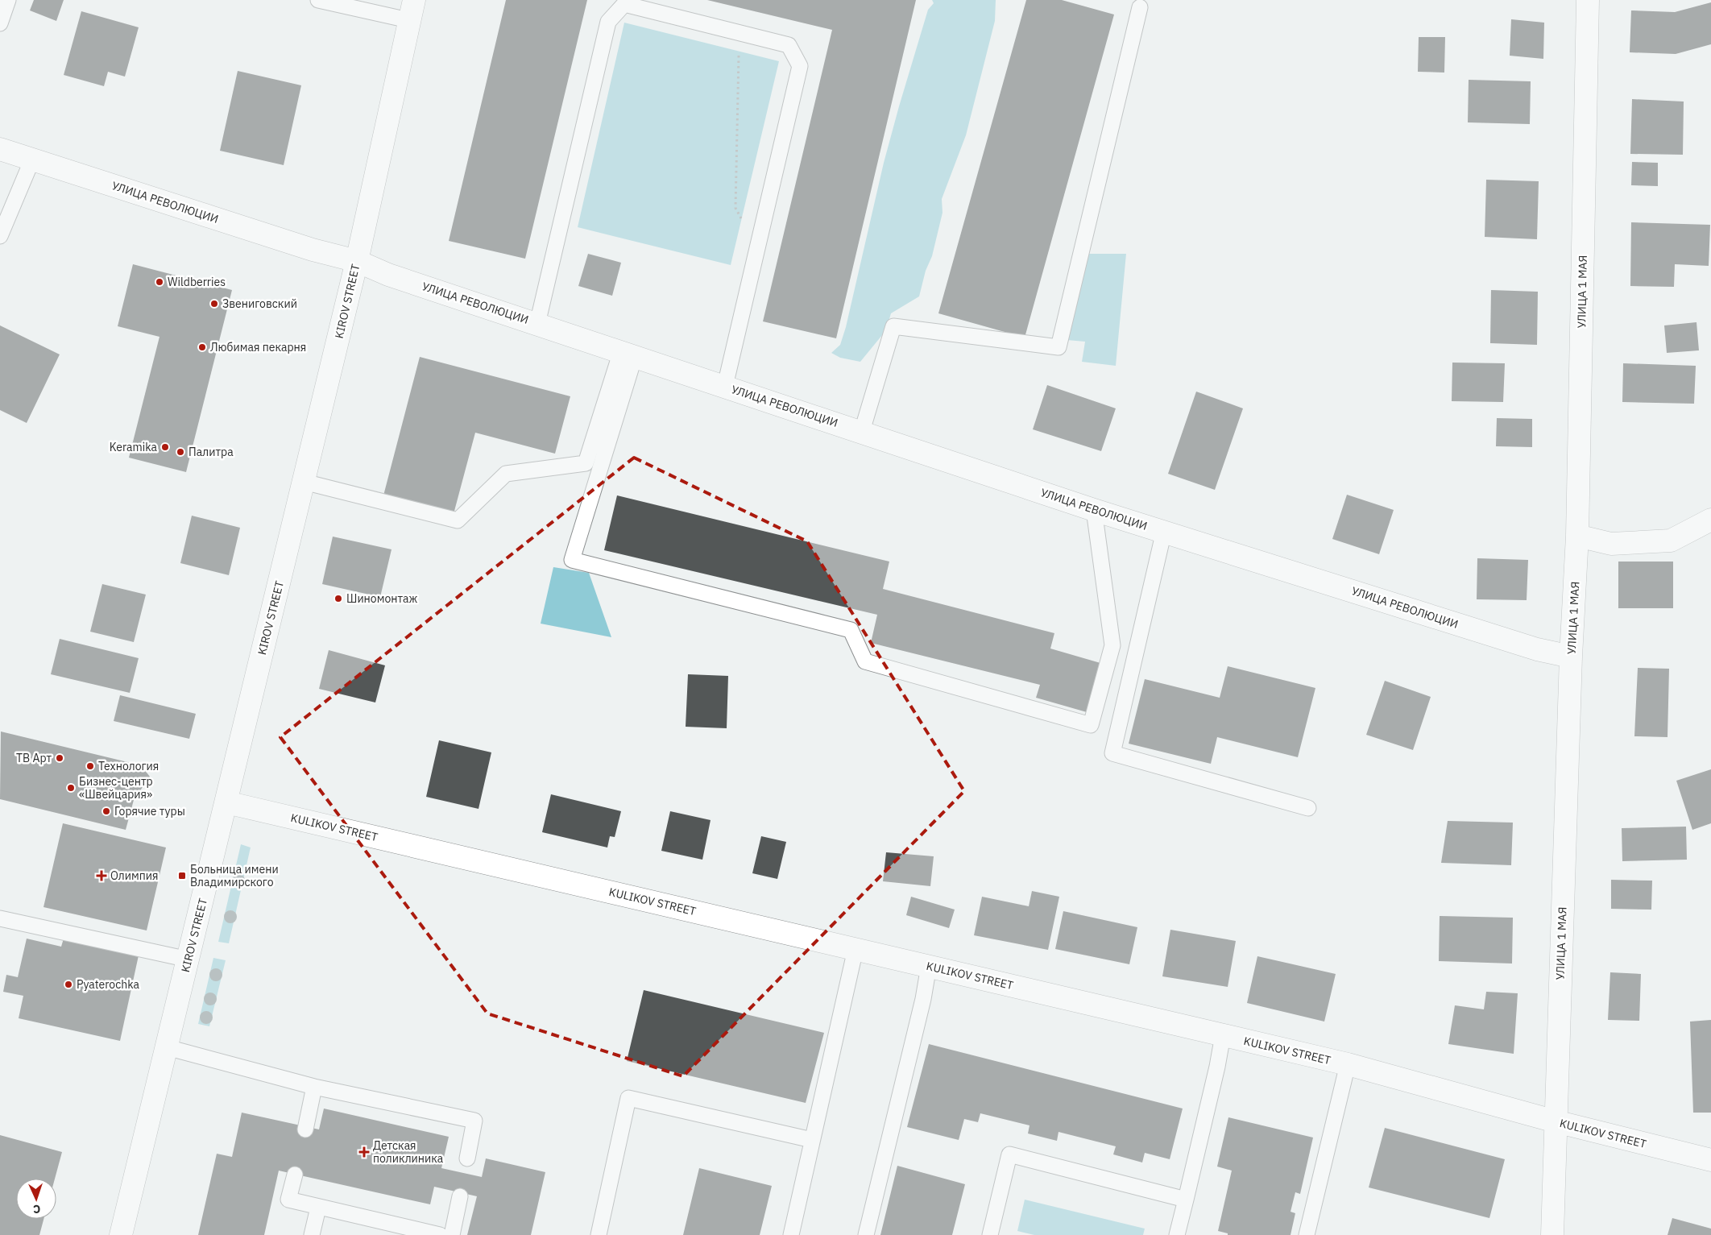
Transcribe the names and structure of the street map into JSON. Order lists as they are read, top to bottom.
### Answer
{
  "streets": {
    "street": [
      "УЛИЦА РЕВОЛЮЦИИ",
      "УЛИЦА 1 МАЯ",
      "KIROV STREET",
      "KULIKOV STREET"
    ]
  },
  "crossings": [
    ["УЛИЦА РЕВОЛЮЦИИ", "УЛИЦА 1 МАЯ"],
    ["УЛИЦА РЕВОЛЮЦИИ", "KIROV STREET"],
    ["УЛИЦА 1 МАЯ", "KULIKOV STREET"],
    ["KIROV STREET", "KULIKOV STREET"]
  ],
  "places": {
    "other": [
      "Wildberries",
      "Звениговский",
      "Любимая пекарня",
      "Keramika",
      "Палитра",
      "Шиномонтаж",
      "ТВ Арт",
      "Технология",
      "Бизнес-центр «Швейцария»",
      "Горячие туры",
      "Pyaterochka"
    ],
    "health": ["Олимпия", "Детская поликлиника"],
    "transit": ["Больница имени Владимирского"]
  },
  "north": "bottom"
}
